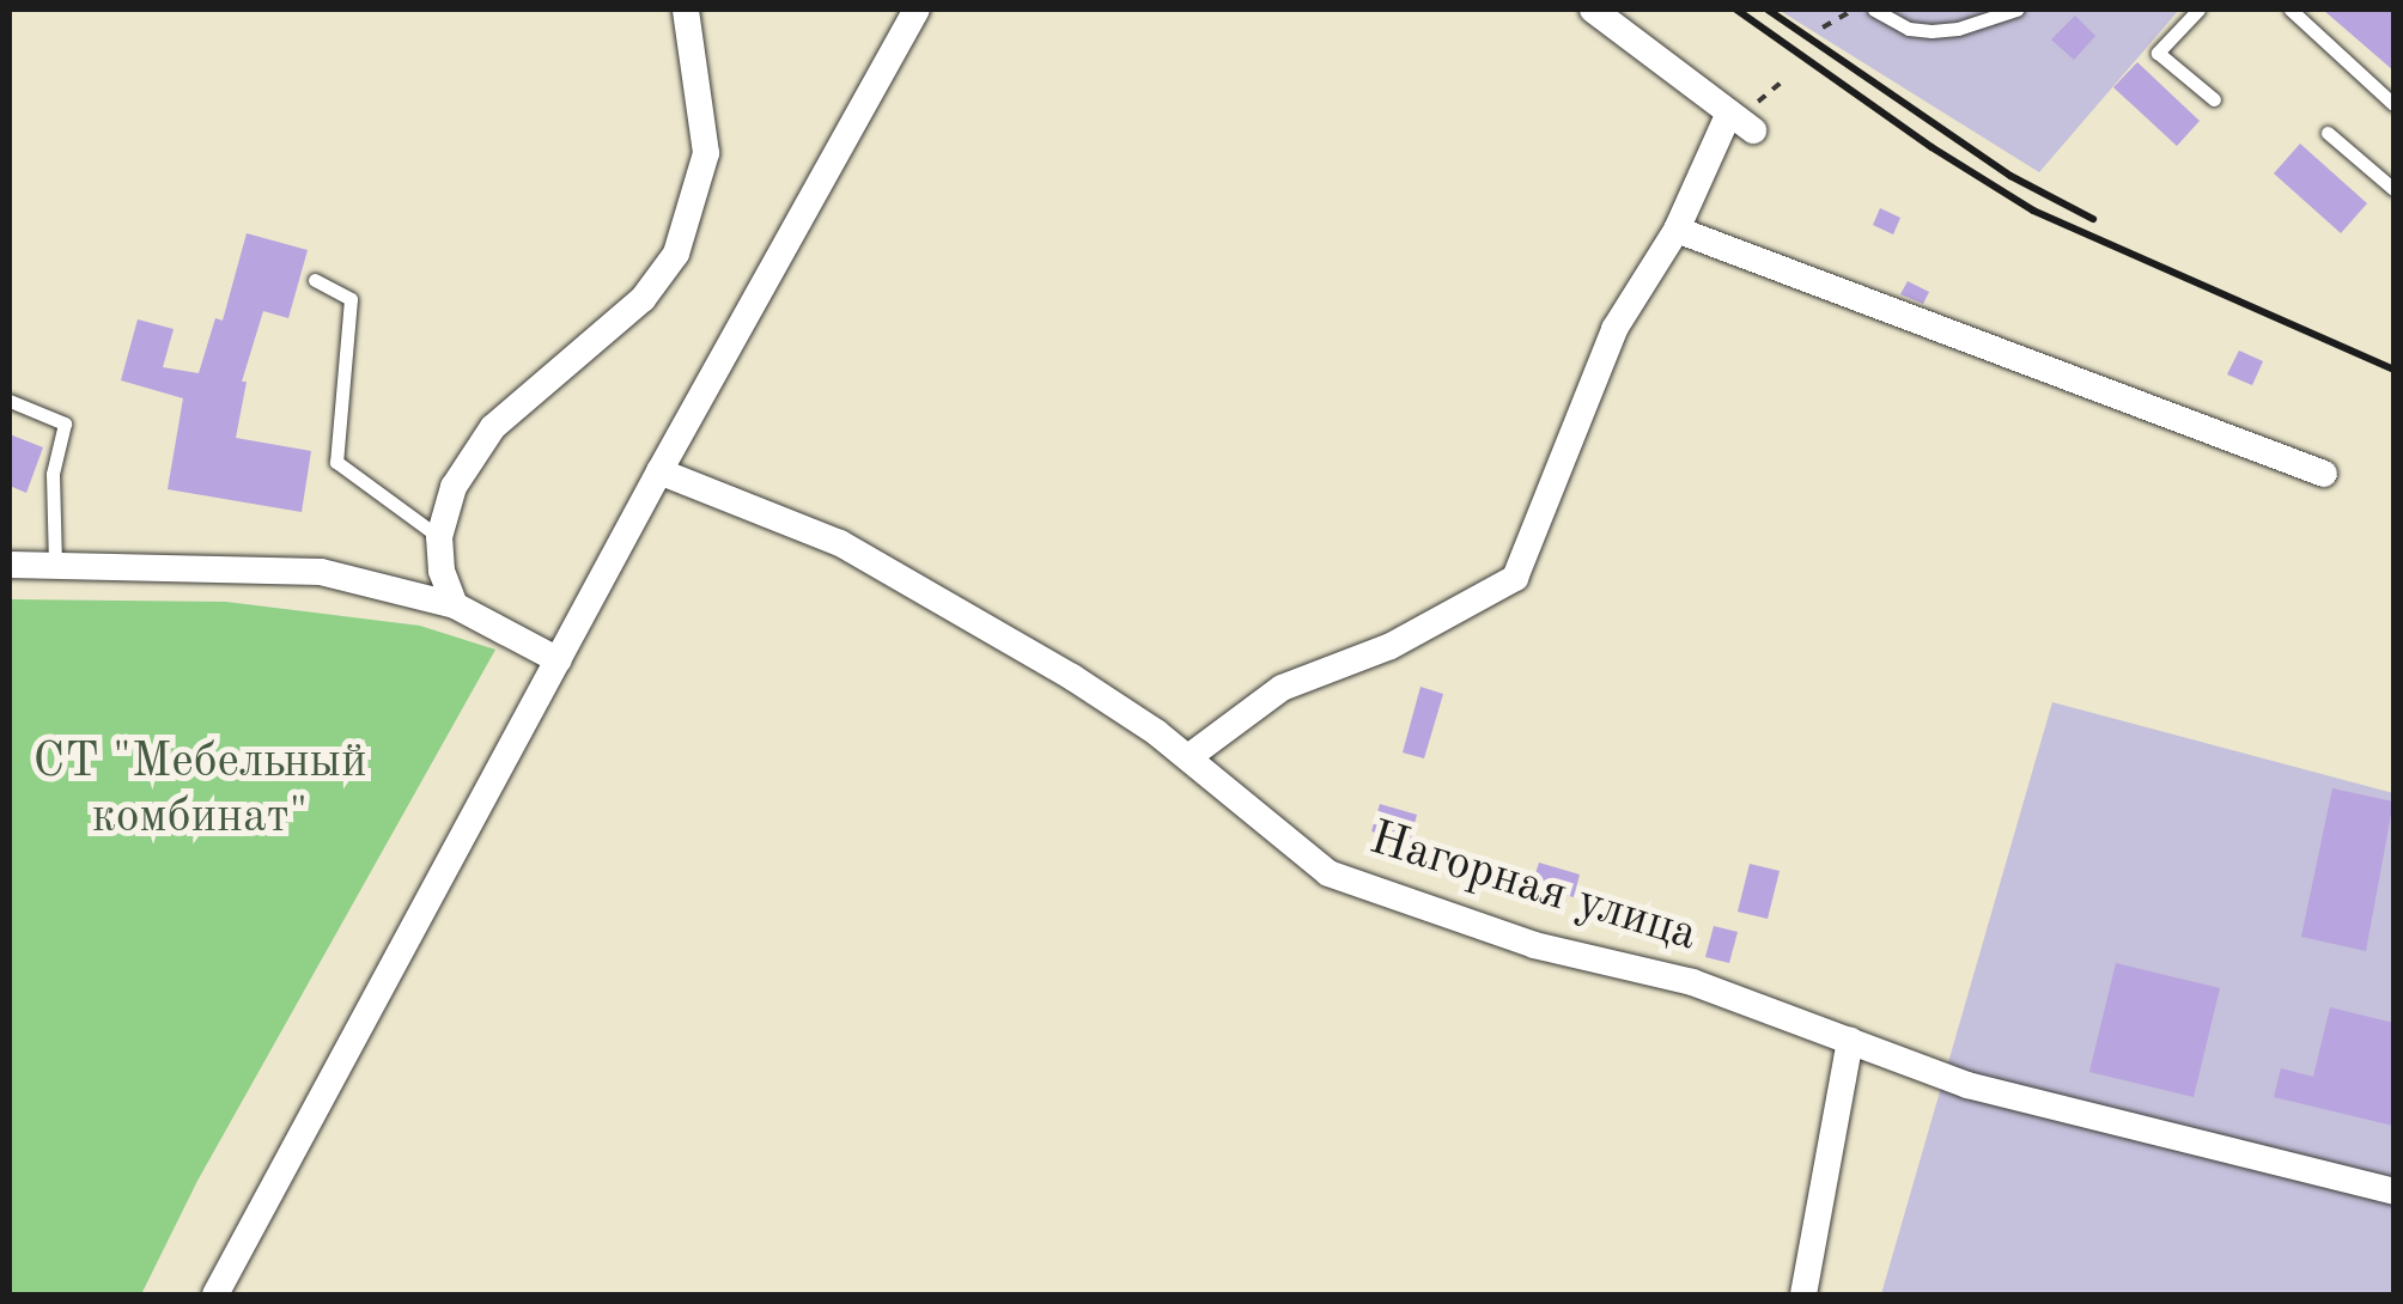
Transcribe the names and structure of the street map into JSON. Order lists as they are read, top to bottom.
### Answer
{
  "streets": {
    "street": ["Нагорная улица"]
  },
  "parks": ["СТ \"Мебельный комбинат\""]
}
